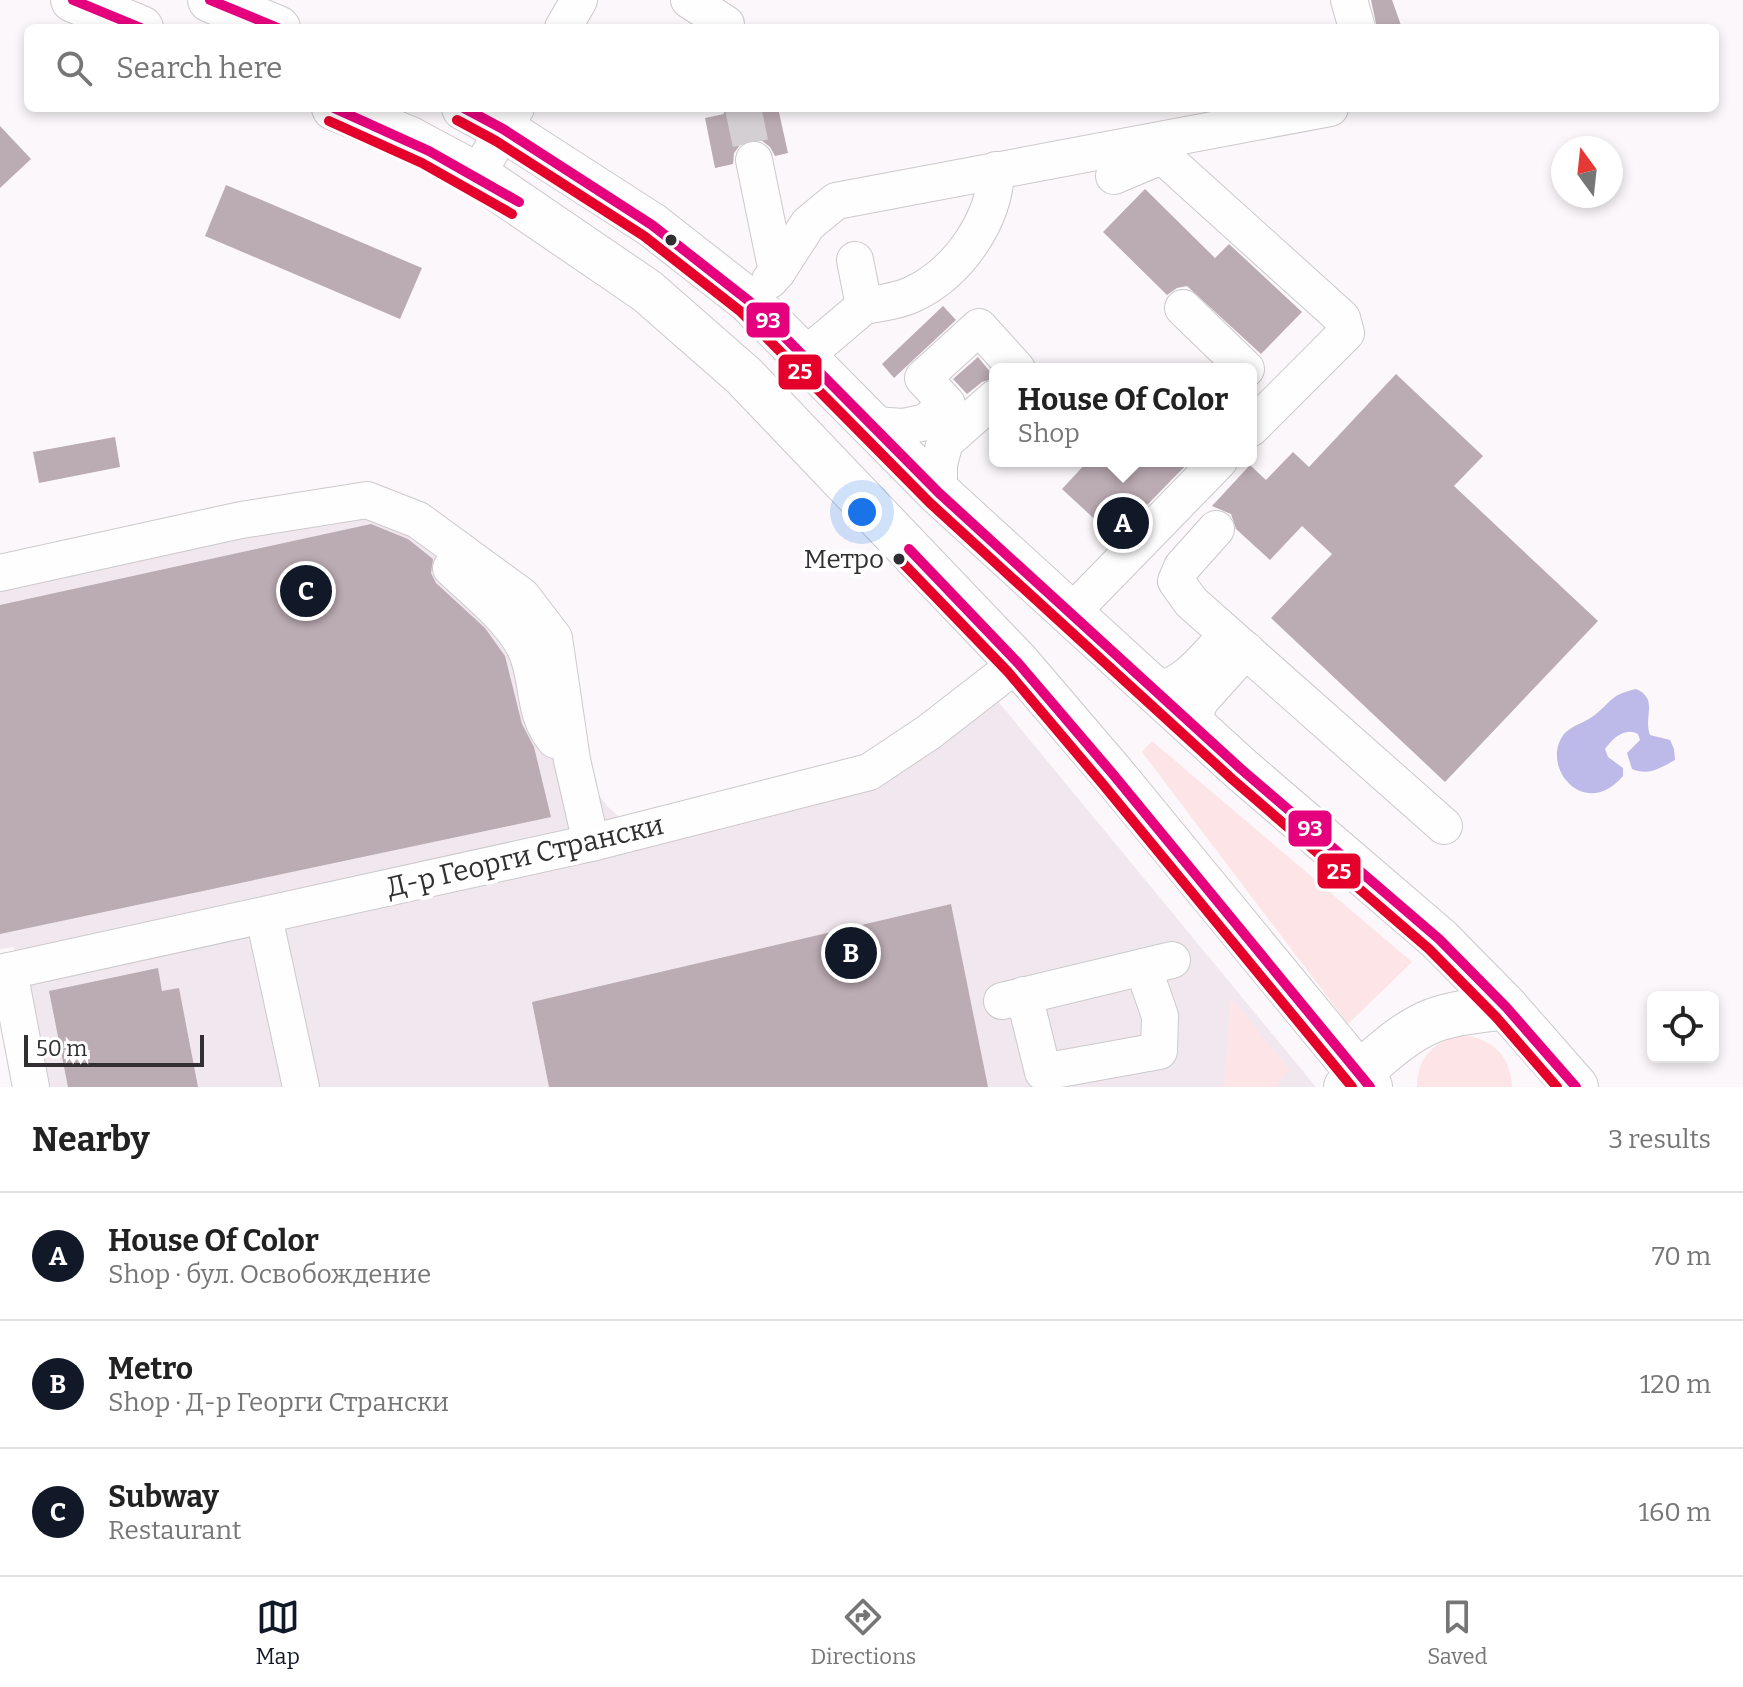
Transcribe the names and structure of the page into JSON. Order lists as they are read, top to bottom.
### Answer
{
  "streets": {
    "street": ["Д-р Георги Странски"]
  },
  "places": ["Метро"],
  "lines": ["transit line 93", "transit line 25"],
  "scale_bar": "50 m",
  "north": "top",
  "page": {
    "search": "Search here",
    "popup": ["House Of Color", "Shop"],
    "pins": ["A", "C", "B"],
    "scale": "50 m",
    "heading": ["Nearby", "3 results"],
    "list": [
      {
        "mark": "A",
        "name": "House Of Color",
        "note": "Shop · бул. Освобождение",
        "value": "70 m"
      },
      {
        "mark": "B",
        "name": "Metro",
        "note": "Shop · Д-р Георги Странски",
        "value": "120 m"
      },
      {
        "mark": "C",
        "name": "Subway",
        "note": "Restaurant",
        "value": "160 m"
      }
    ],
    "nav": ["Map", "Directions", "Saved"]
  }
}
